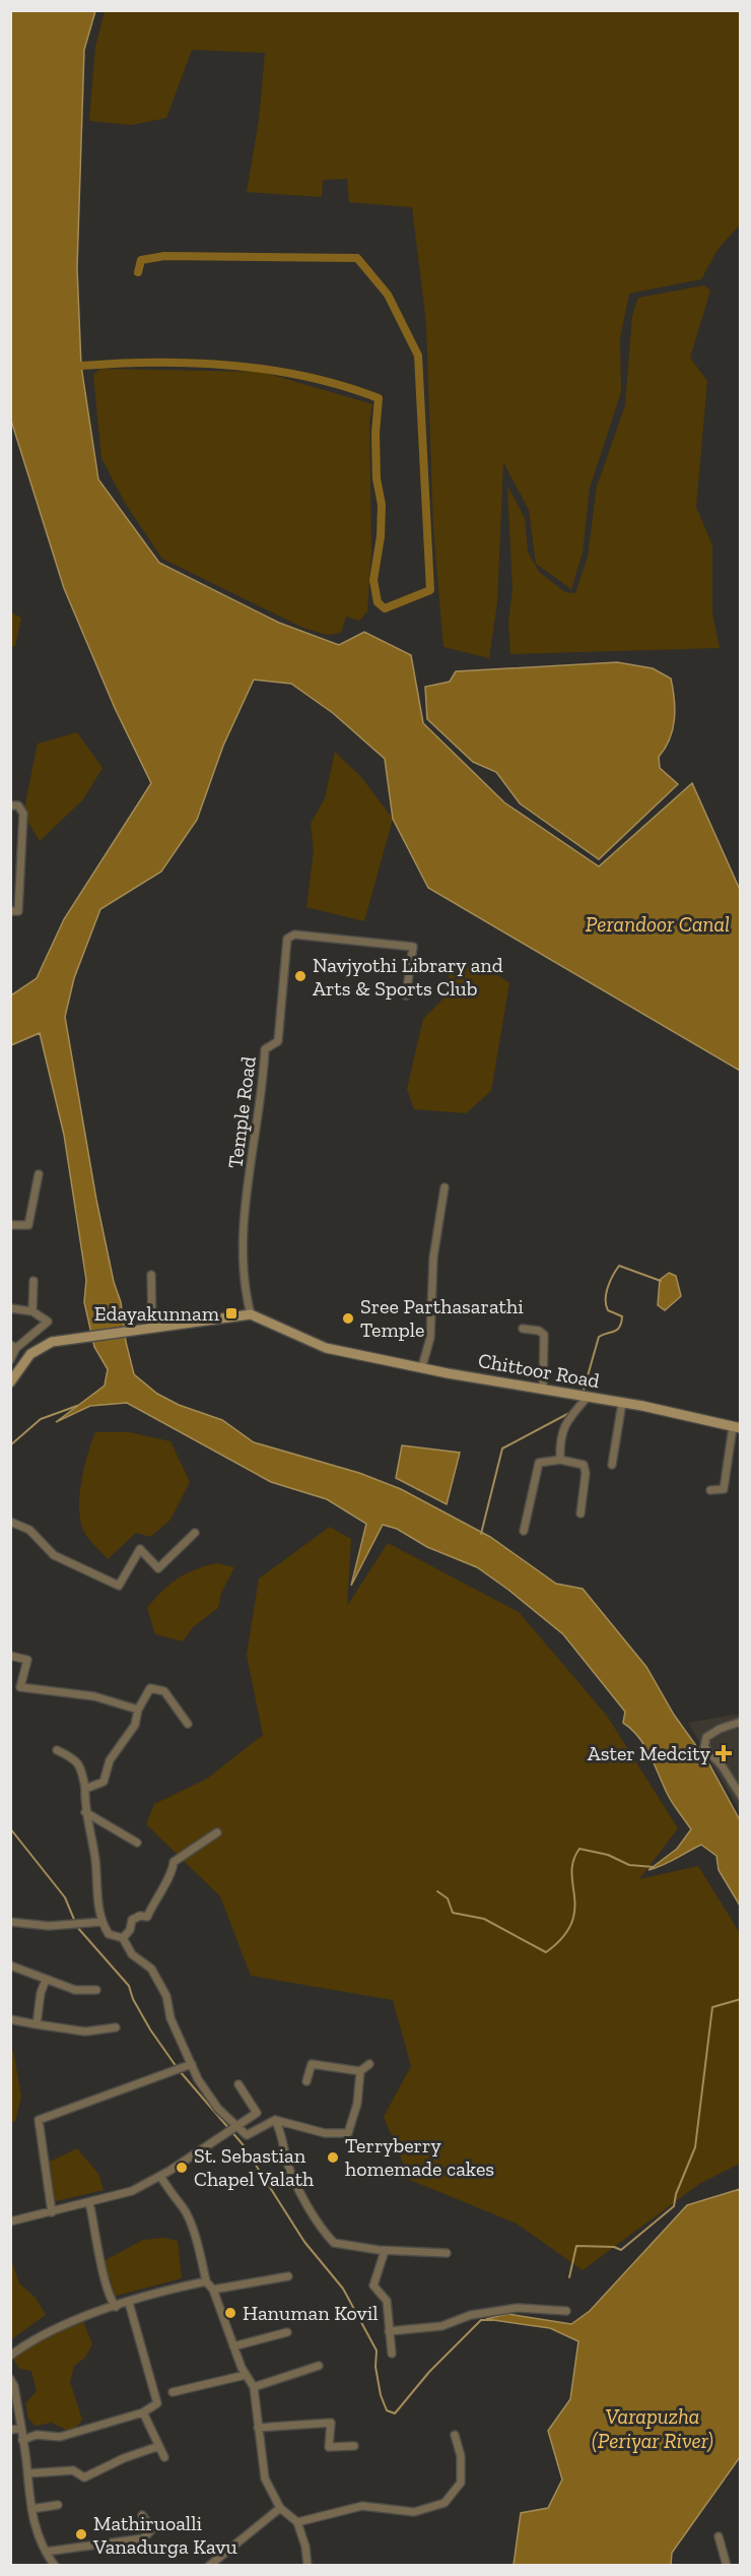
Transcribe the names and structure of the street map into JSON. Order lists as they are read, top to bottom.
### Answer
{
  "streets": {
    "main road": ["Chittoor Road"],
    "street": ["Temple Road"]
  },
  "crossings": [
    ["Temple Road", "Chittoor Road"]
  ],
  "water": ["Perandoor Canal", "Varapuzha (Periyar River)"],
  "places": {
    "other": [
      "Navjyothi Library and Arts & Sports Club",
      "Sree Parthasarathi Temple",
      "Terryberry homemade cakes",
      "St. Sebastian Chapel Valath",
      "Hanuman Kovil",
      "Mathiruoalli Vanadurga Kavu"
    ],
    "transit": ["Edayakunnam"],
    "health": ["Aster Medcity"]
  }
}
